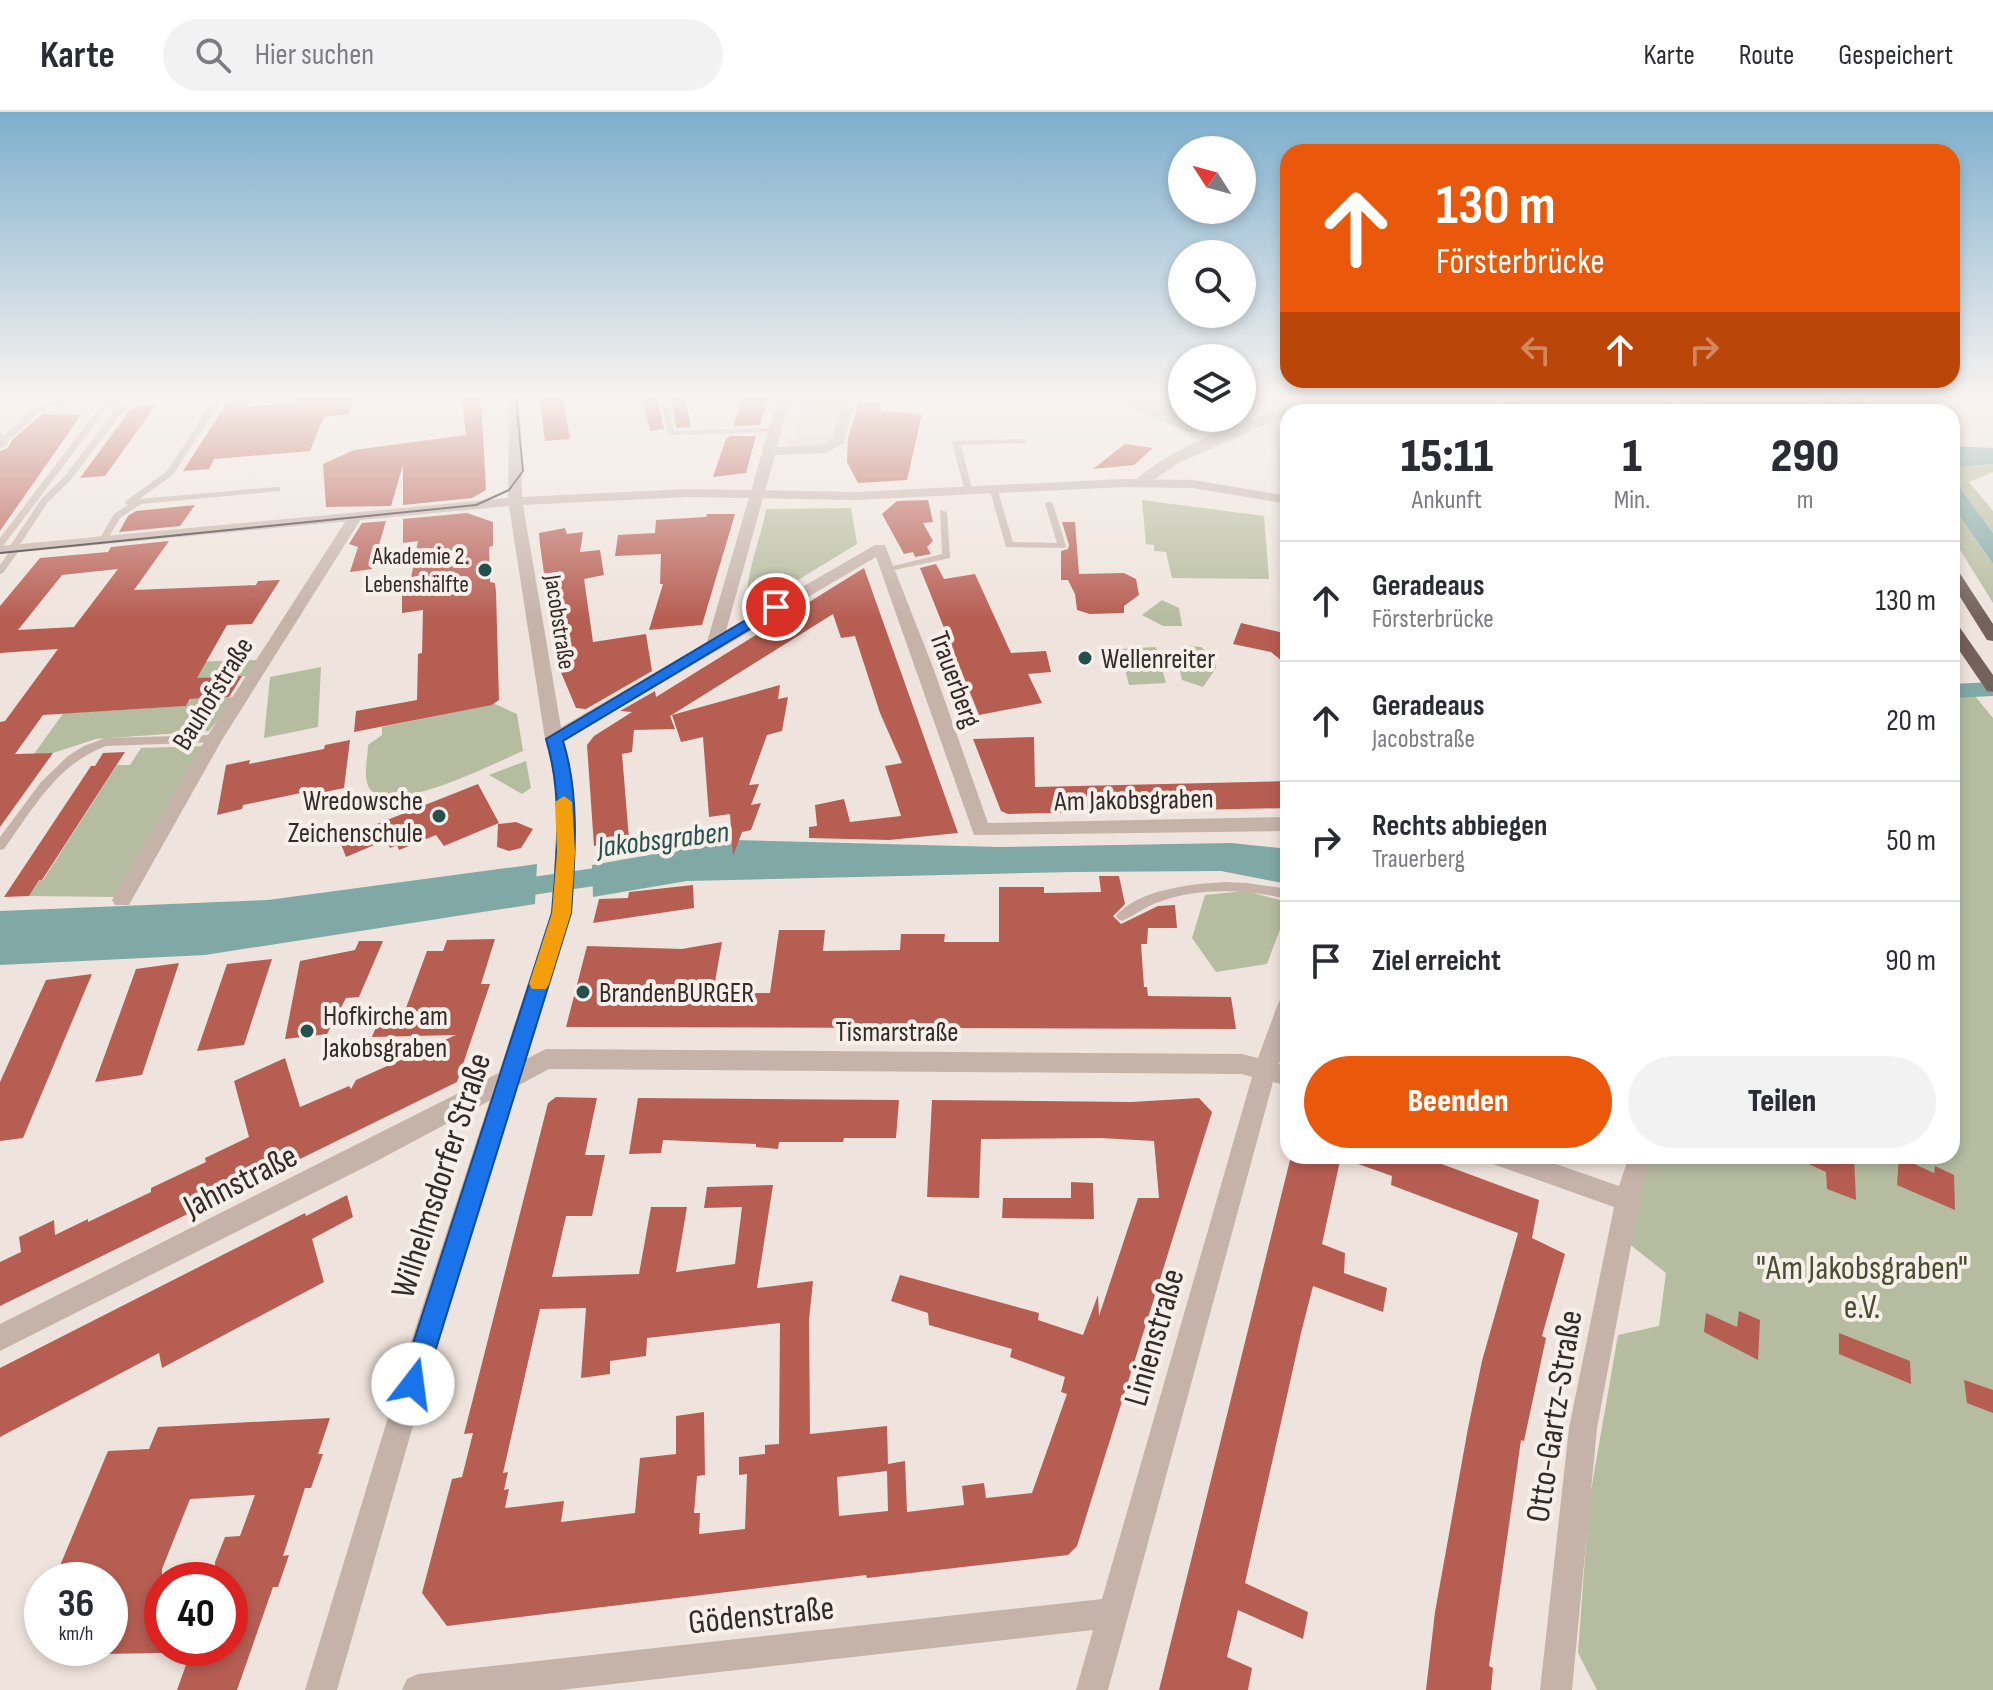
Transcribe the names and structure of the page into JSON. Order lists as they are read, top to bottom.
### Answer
{
  "streets": {
    "street": [
      "Jacobstraße",
      "Trauerberg",
      "Bauhofstraße",
      "Am Jakobsgraben",
      "Tismarstraße",
      "Wilhelmsdorfer Straße",
      "Jahnstraße",
      "Linienstraße",
      "Otto-Gartz-Straße",
      "Gödenstraße"
    ]
  },
  "crossings": [
    ["Jacobstraße", "Trauerberg"],
    ["Jacobstraße", "Wilhelmsdorfer Straße"],
    ["Trauerberg", "Am Jakobsgraben"],
    ["Tismarstraße", "Wilhelmsdorfer Straße"],
    ["Tismarstraße", "Jahnstraße"],
    ["Tismarstraße", "Linienstraße"],
    ["Wilhelmsdorfer Straße", "Jahnstraße"],
    ["Linienstraße", "Gödenstraße"]
  ],
  "water": ["Jakobsgraben"],
  "parks": ["\"Am Jakobsgraben\" e.V."],
  "places": [
    "Akademie 2. Lebenshälfte",
    "Wellenreiter",
    "Wredowsche Zeichenschule",
    "BrandenBURGER",
    "Hofkirche am Jakobsgraben"
  ],
  "north": "top left",
  "page": {
    "header": "Karte",
    "search": "Hier suchen",
    "nav": ["Karte", "Route", "Gespeichert"],
    "turn": ["130 m", "Försterbrücke"],
    "eta": [
      "15:11",
      "Ankunft",
      "1",
      "Min.",
      "290",
      "m"
    ],
    "list": [
      {
        "name": "Geradeaus",
        "note": "Försterbrücke",
        "value": "130 m"
      },
      {
        "name": "Geradeaus",
        "note": "Jacobstraße",
        "value": "20 m"
      },
      {
        "name": "Rechts abbiegen",
        "note": "Trauerberg",
        "value": "50 m"
      },
      {
        "name": "Ziel erreicht",
        "value": "90 m"
      }
    ],
    "buttons": ["Beenden", "Teilen"],
    "speed": "36 km/h",
    "limit": "40"
  }
}
